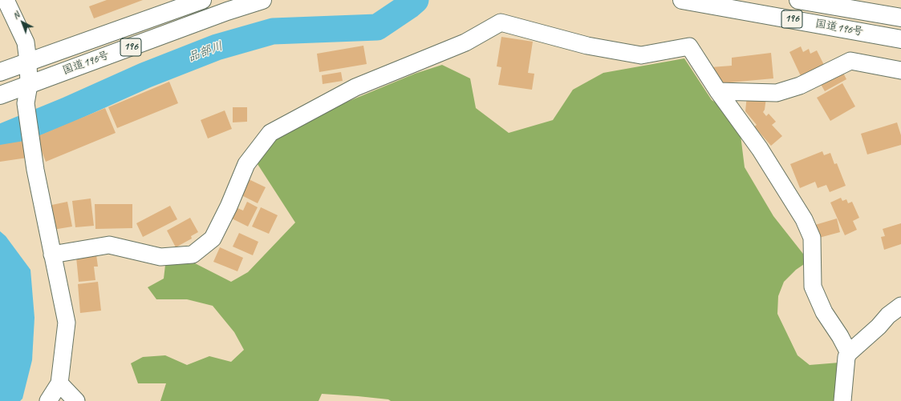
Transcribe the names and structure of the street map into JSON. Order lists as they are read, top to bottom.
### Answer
{
  "streets": {
    "highway": ["196", "国道196号"]
  },
  "water": ["品部川"],
  "north": "top left"
}
